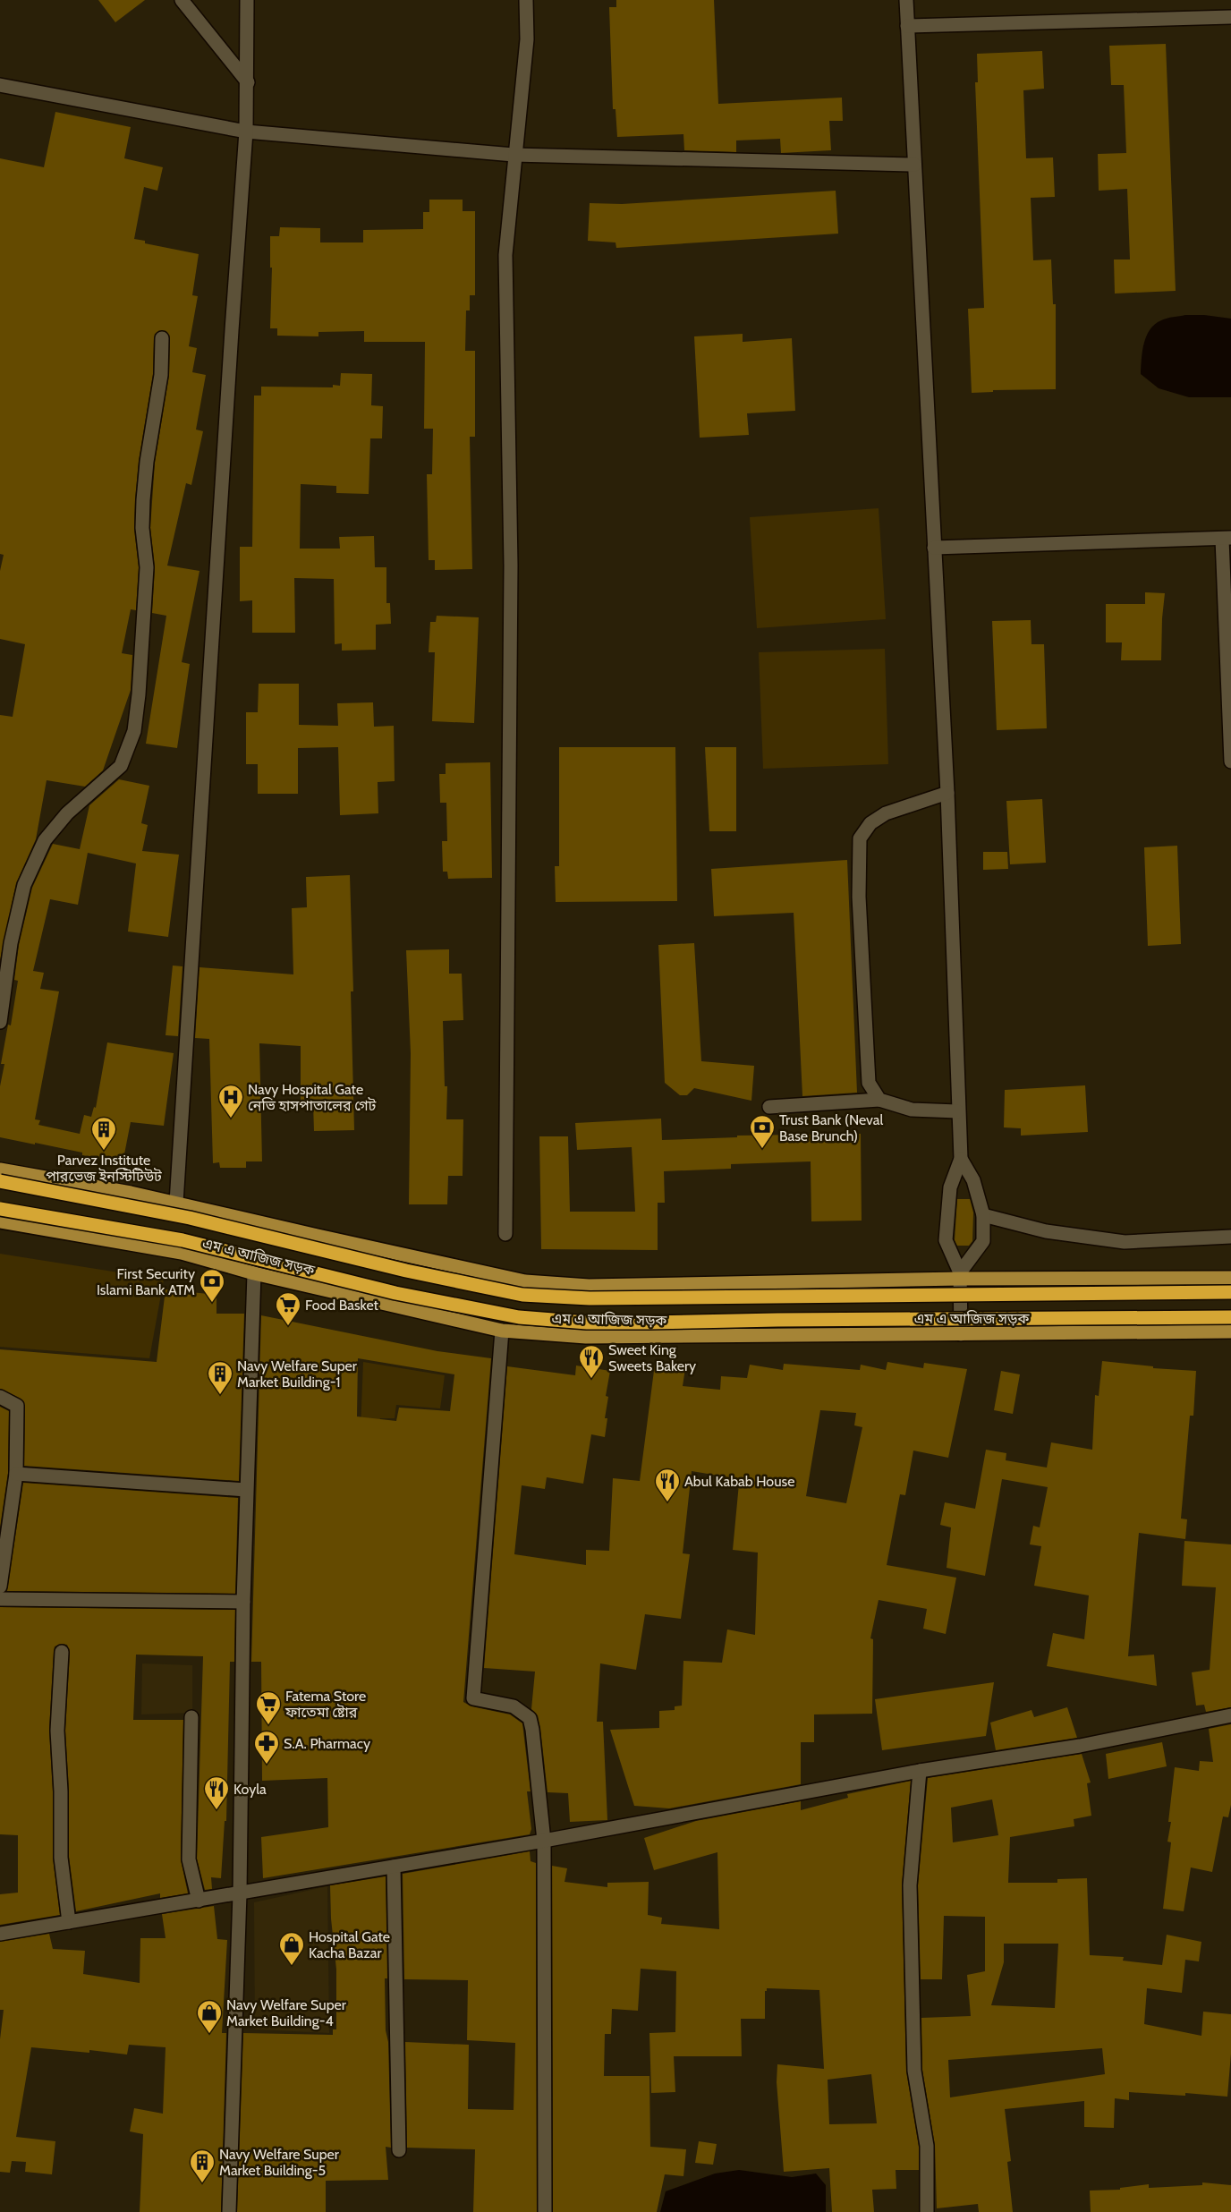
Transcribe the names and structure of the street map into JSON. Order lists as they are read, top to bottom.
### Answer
{
  "streets": {
    "main road": ["এম এ আজিজ সড়ক"]
  },
  "places": {
    "hospital": ["Navy Hospital Gate নেভি হাসপাতালের গেট"],
    "bank": ["Trust Bank (Neval Base Brunch)", "First Security Islami Bank ATM"],
    "building": ["Parvez Institute পারভেজ ইনস্টিটিউট", "Navy Welfare Super Market Building-1", "Navy Welfare Super Market Building-5"],
    "supermarket": ["Food Basket", "Fatema Store ফাতেমা ষ্টোর"],
    "restaurant": ["Sweet King Sweets Bakery", "Abul Kabab House", "Koyla"],
    "pharmacy": ["S.A. Pharmacy"],
    "shop": ["Hospital Gate Kacha Bazar", "Navy Welfare Super Market Building-4"]
  }
}
